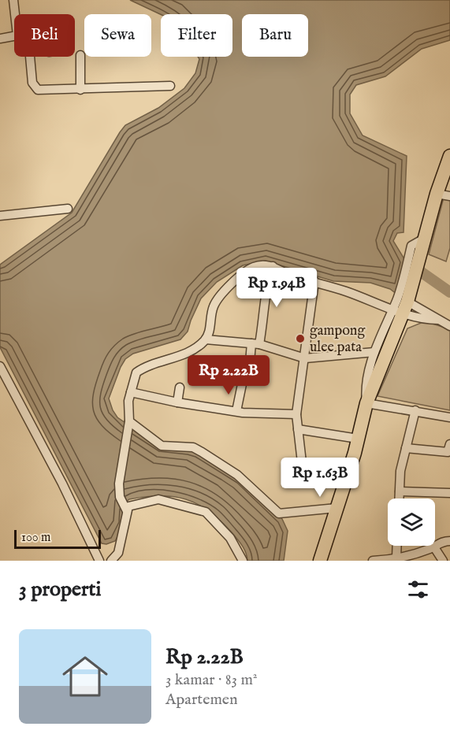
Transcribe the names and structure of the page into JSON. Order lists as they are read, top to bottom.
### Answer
{
  "places": ["gampong ulee pata"],
  "scale_bar": "100 m",
  "page": {
    "chip": [
      "Beli",
      "Sewa",
      "Filter",
      "Baru"
    ],
    "price": ["Rp 1.94B", "Rp 2.22B", "Rp 1.63B"],
    "scale": "100 m",
    "heading": "3 properti",
    "list": [
      {
        "name": "Rp 2.22B",
        "note": "3 kamar · 83 m² · Apartemen"
      }
    ]
  }
}
